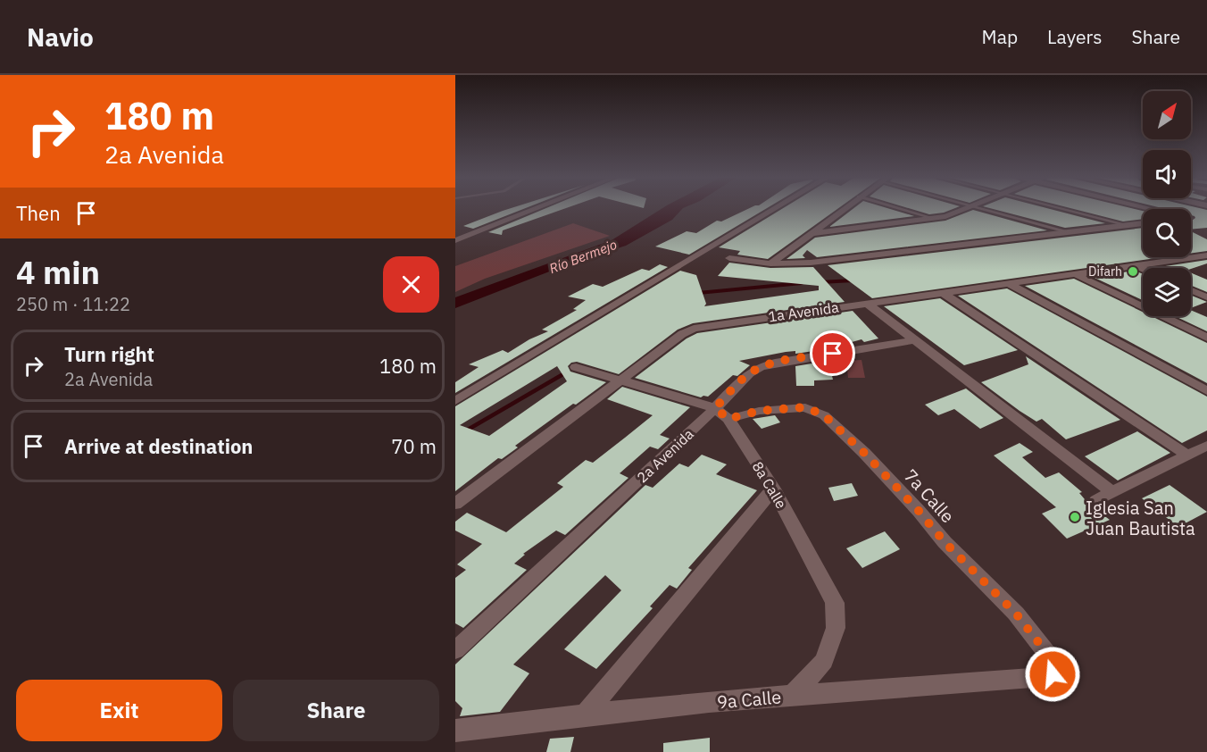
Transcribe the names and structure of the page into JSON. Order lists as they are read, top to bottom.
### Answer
{
  "streets": {
    "street": [
      "1a Avenida",
      "2a Avenida",
      "8a Calle",
      "7a Calle",
      "9a Calle"
    ]
  },
  "crossings": [
    ["1a Avenida", "8a Calle"],
    ["2a Avenida", "8a Calle"],
    ["8a Calle", "7a Calle"],
    ["8a Calle", "9a Calle"],
    ["7a Calle", "9a Calle"]
  ],
  "water": ["Río Bermejo"],
  "places": ["Difarh", "Iglesia San Juan Bautista"],
  "north": "top right",
  "page": {
    "header": "Navio",
    "nav": ["Map", "Layers", "Share"],
    "turn": ["180 m", "2a Avenida"],
    "then": "Then",
    "heading": ["4 min", "250 m · 11:22"],
    "list": [
      {
        "name": "Turn right",
        "note": "2a Avenida",
        "value": "180 m"
      },
      {
        "name": "Arrive at destination",
        "value": "70 m"
      }
    ],
    "buttons": ["Exit", "Share"]
  }
}
